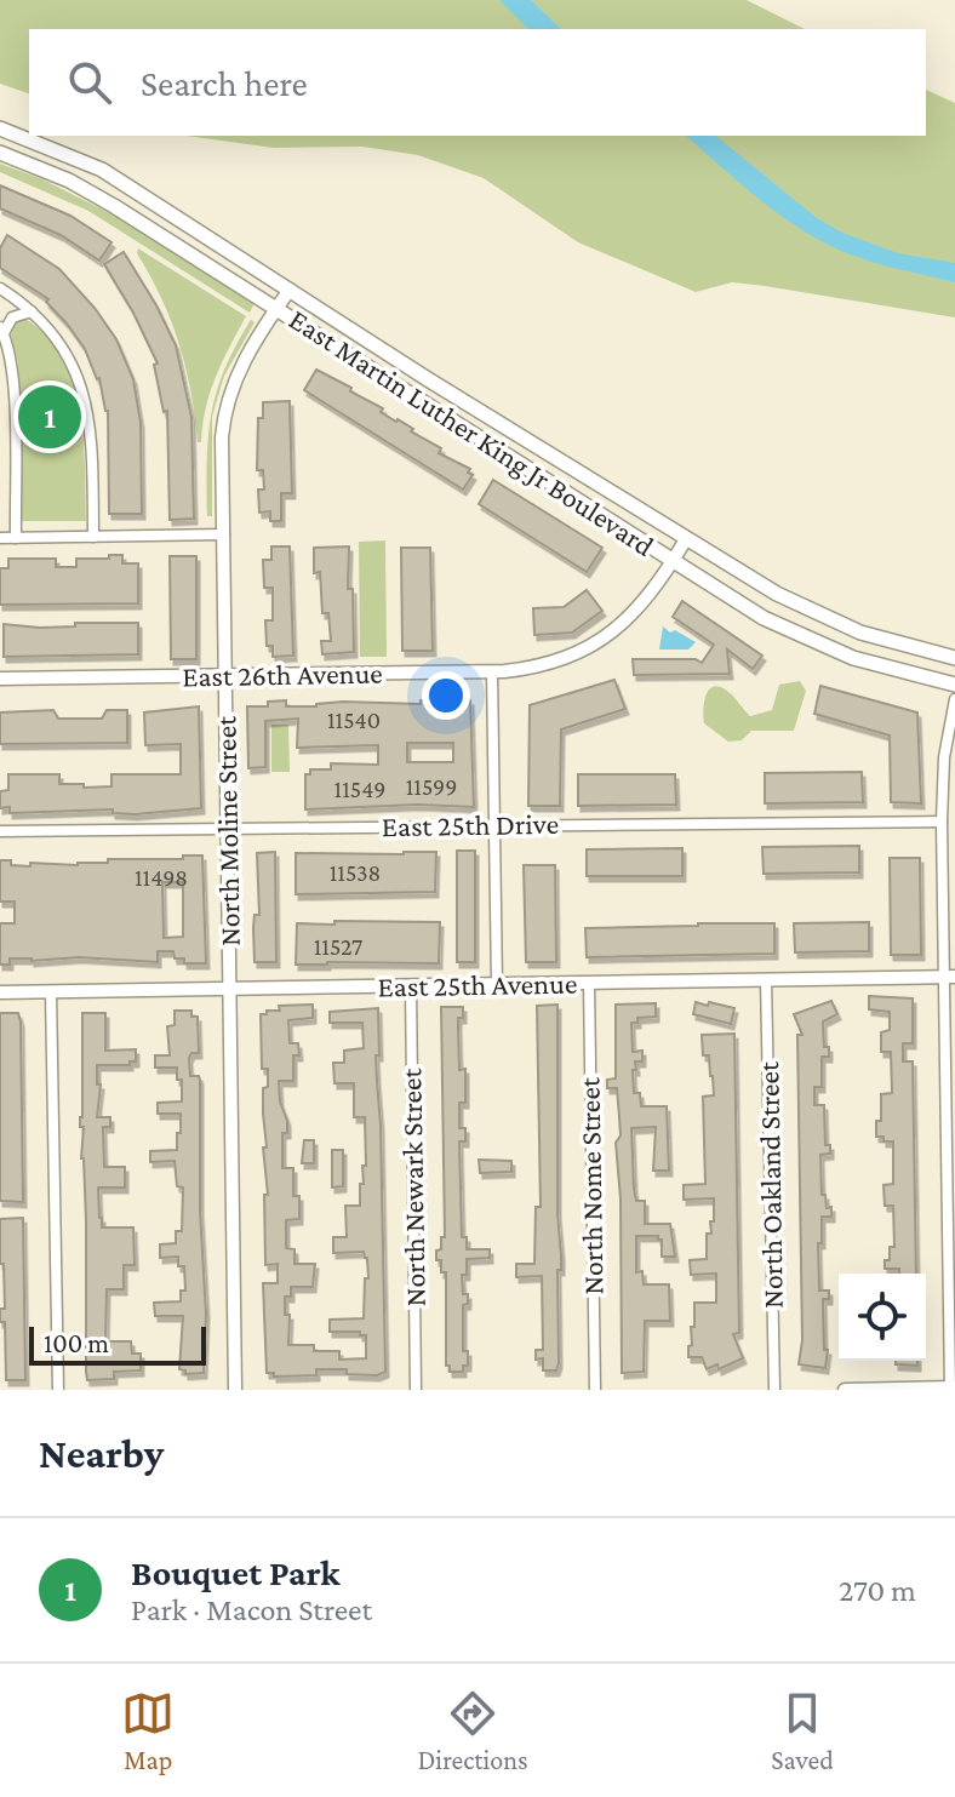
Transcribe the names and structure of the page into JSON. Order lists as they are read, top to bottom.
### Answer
{
  "streets": {
    "main road": ["East Martin Luther King Jr Boulevard"],
    "street": [
      "East 26th Avenue",
      "East 25th Drive",
      "North Moline Street",
      "East 25th Avenue",
      "North Oakland Street",
      "North Nome Street",
      "North Newark Street"
    ]
  },
  "crossings": [
    ["East Martin Luther King Jr Boulevard", "East 26th Avenue"],
    ["East Martin Luther King Jr Boulevard", "North Moline Street"],
    ["East 26th Avenue", "North Moline Street"],
    ["East 25th Drive", "North Moline Street"],
    ["North Moline Street", "East 25th Avenue"],
    ["East 25th Avenue", "North Oakland Street"],
    ["East 25th Avenue", "North Nome Street"],
    ["East 25th Avenue", "North Newark Street"]
  ],
  "house_numbers": [
    "11540",
    "11599",
    "11549",
    "11538",
    "11498",
    "11527"
  ],
  "scale_bar": "100 m",
  "page": {
    "search": "Search here",
    "pins": "1",
    "scale": "100 m",
    "heading": "Nearby",
    "list": [
      {
        "mark": "1",
        "name": "Bouquet Park",
        "note": "Park · Macon Street",
        "value": "270 m"
      }
    ],
    "nav": ["Map", "Directions", "Saved"]
  }
}
